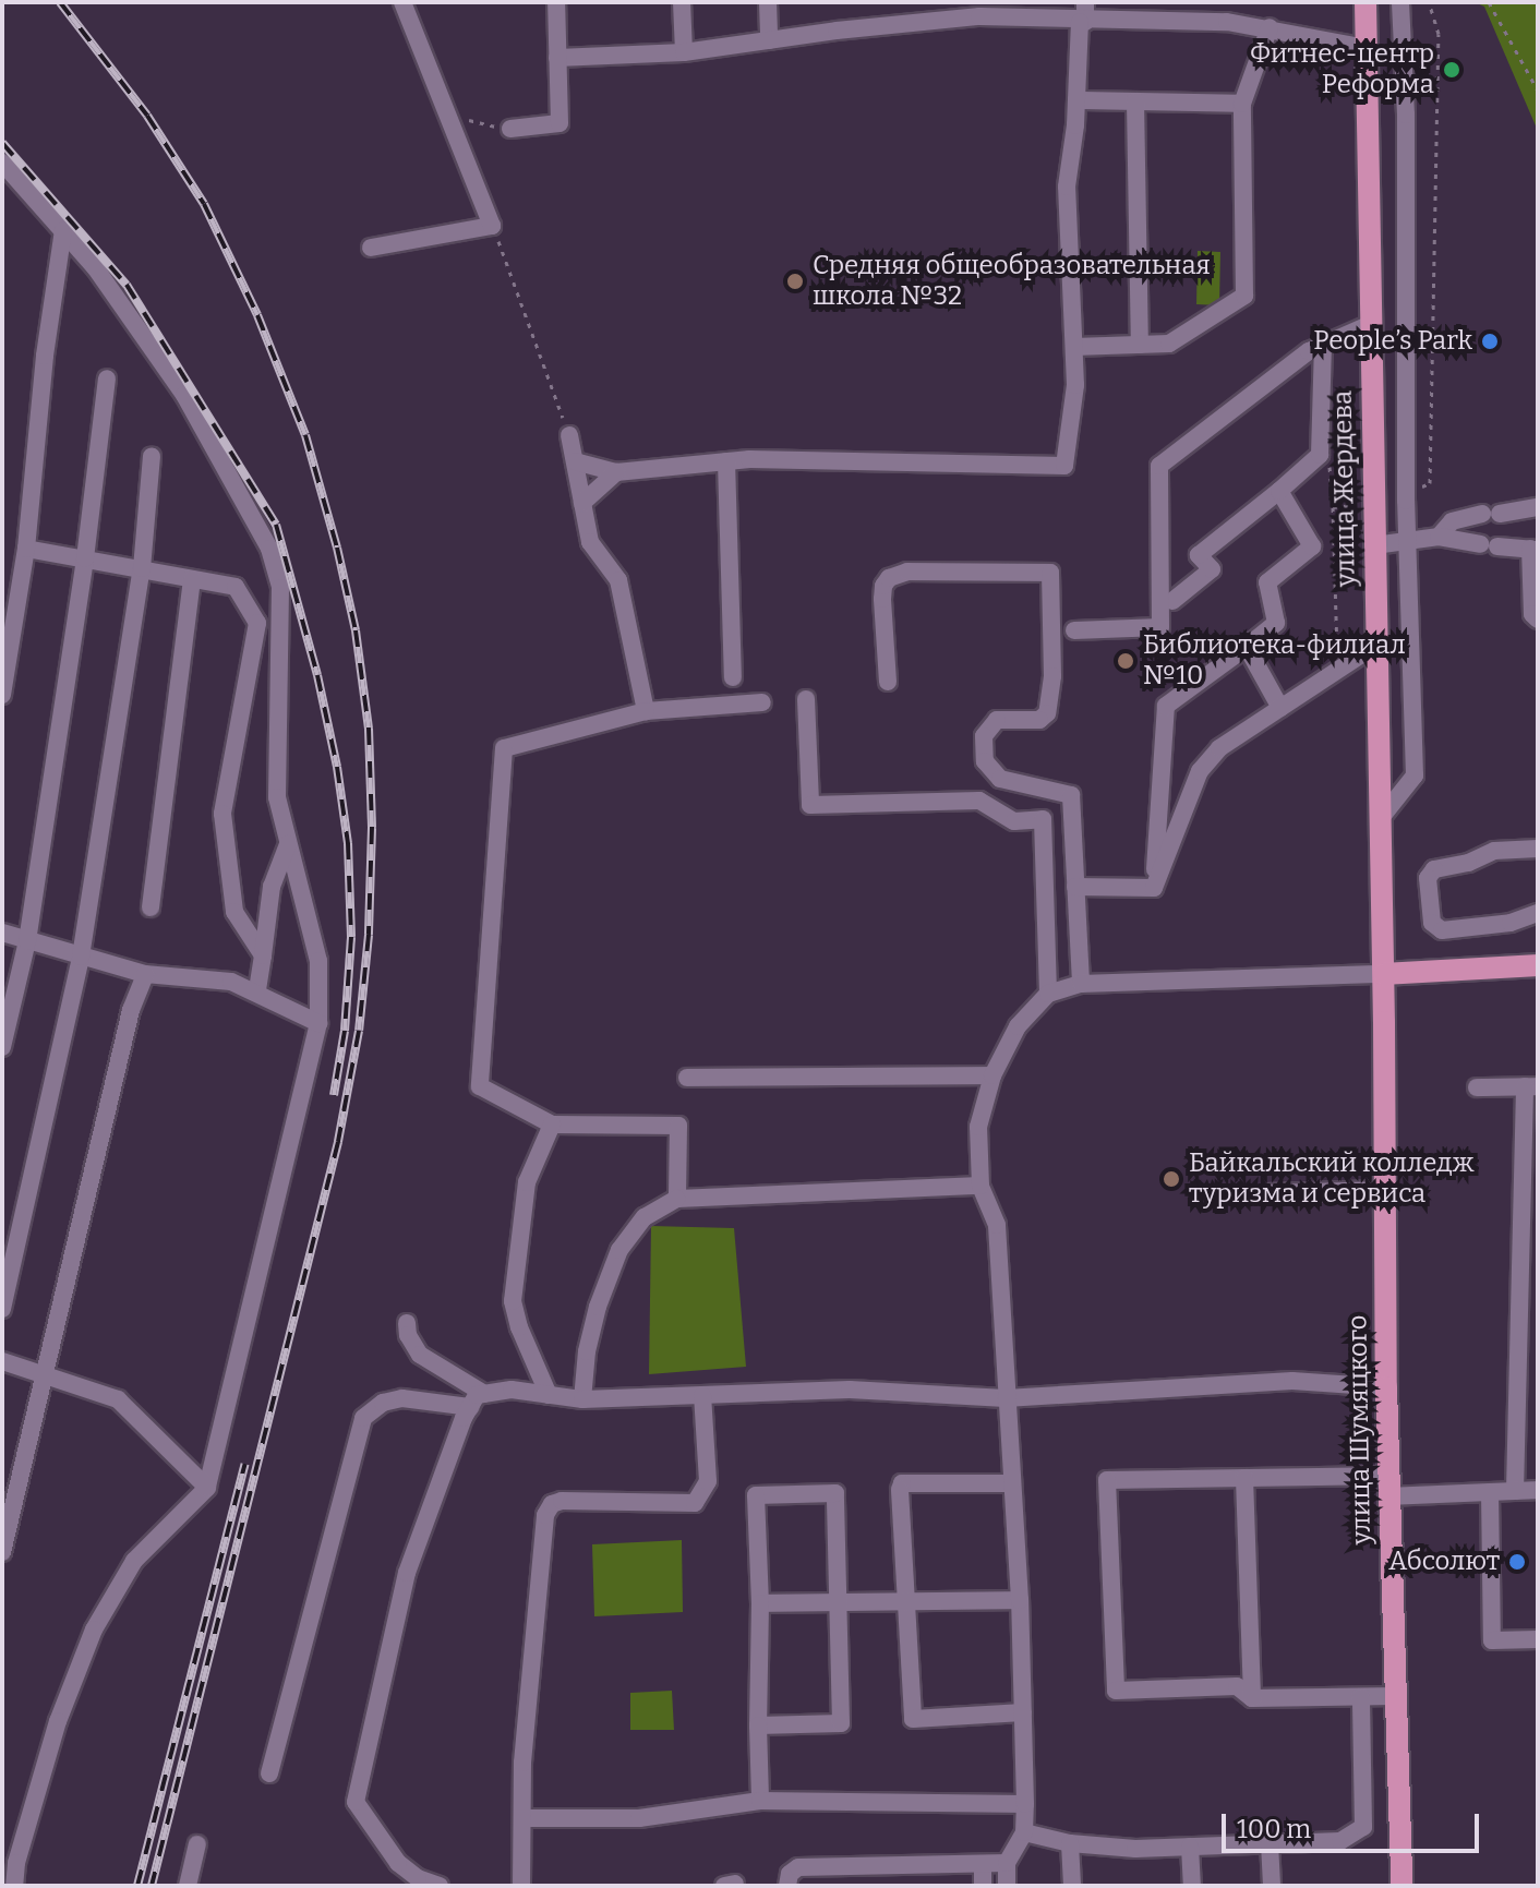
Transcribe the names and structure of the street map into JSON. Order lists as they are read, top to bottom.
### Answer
{
  "streets": {
    "main road": ["улица Жердева", "улица Шумяцкого"]
  },
  "crossings": [
    ["улица Жердева", "улица Шумяцкого"]
  ],
  "places": [
    "Фитнес-центр Реформа",
    "Средняя общеобразовательная школа №32",
    "People’s Park",
    "Библиотека-филиал №10",
    "Байкальский колледж туризма и сервиса",
    "Абсолют"
  ],
  "scale_bar": "100 m"
}
